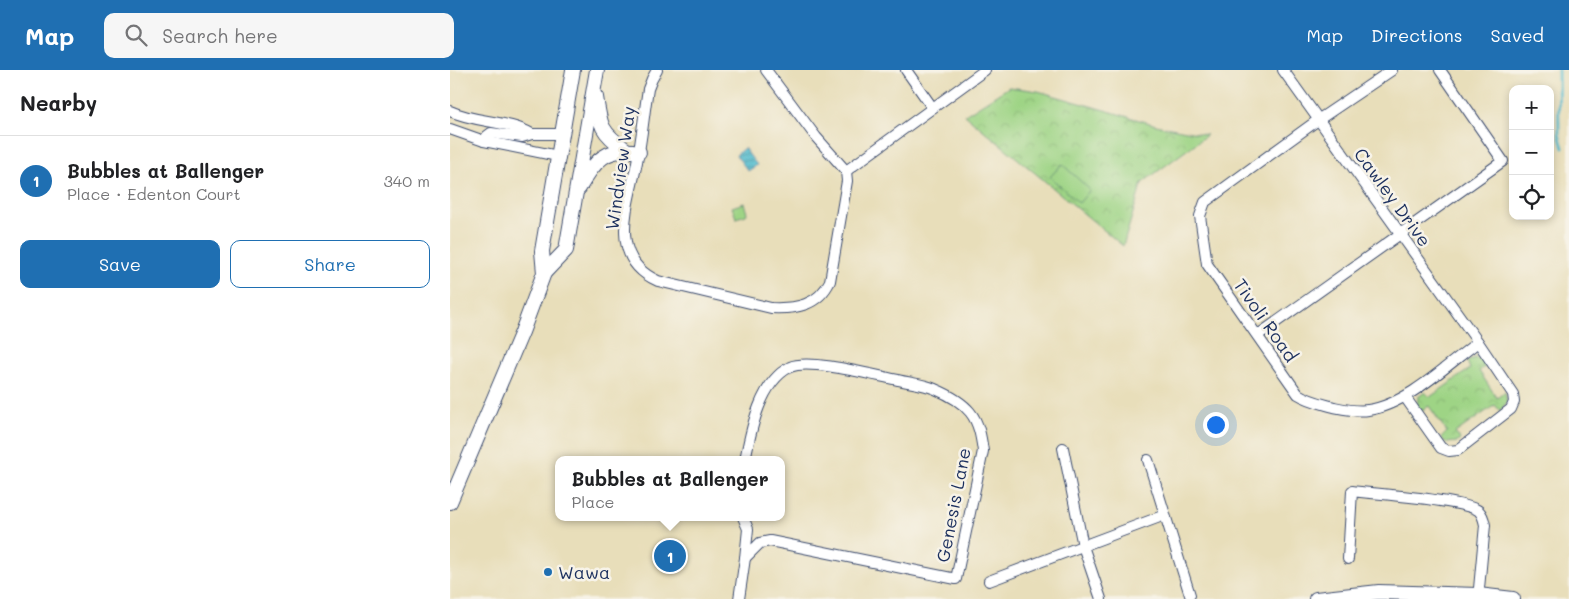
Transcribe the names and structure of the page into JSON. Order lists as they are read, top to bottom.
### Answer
{
  "streets": {
    "street": [
      "Windview Way",
      "Cawley Drive",
      "Tivoli Road",
      "Genesis Lane"
    ]
  },
  "crossings": [
    ["Cawley Drive", "Tivoli Road"]
  ],
  "places": ["Wawa"],
  "page": {
    "header": "Map",
    "search": "Search here",
    "nav": ["Map", "Directions", "Saved"],
    "heading": "Nearby",
    "map_buttons": ["+", "−"],
    "list": [
      {
        "mark": "1",
        "name": "Bubbles at Ballenger",
        "note": "Place · Edenton Court",
        "value": "340 m"
      }
    ],
    "buttons": ["Save", "Share"],
    "popup": ["Bubbles at Ballenger", "Place"],
    "pins": "1"
  }
}
